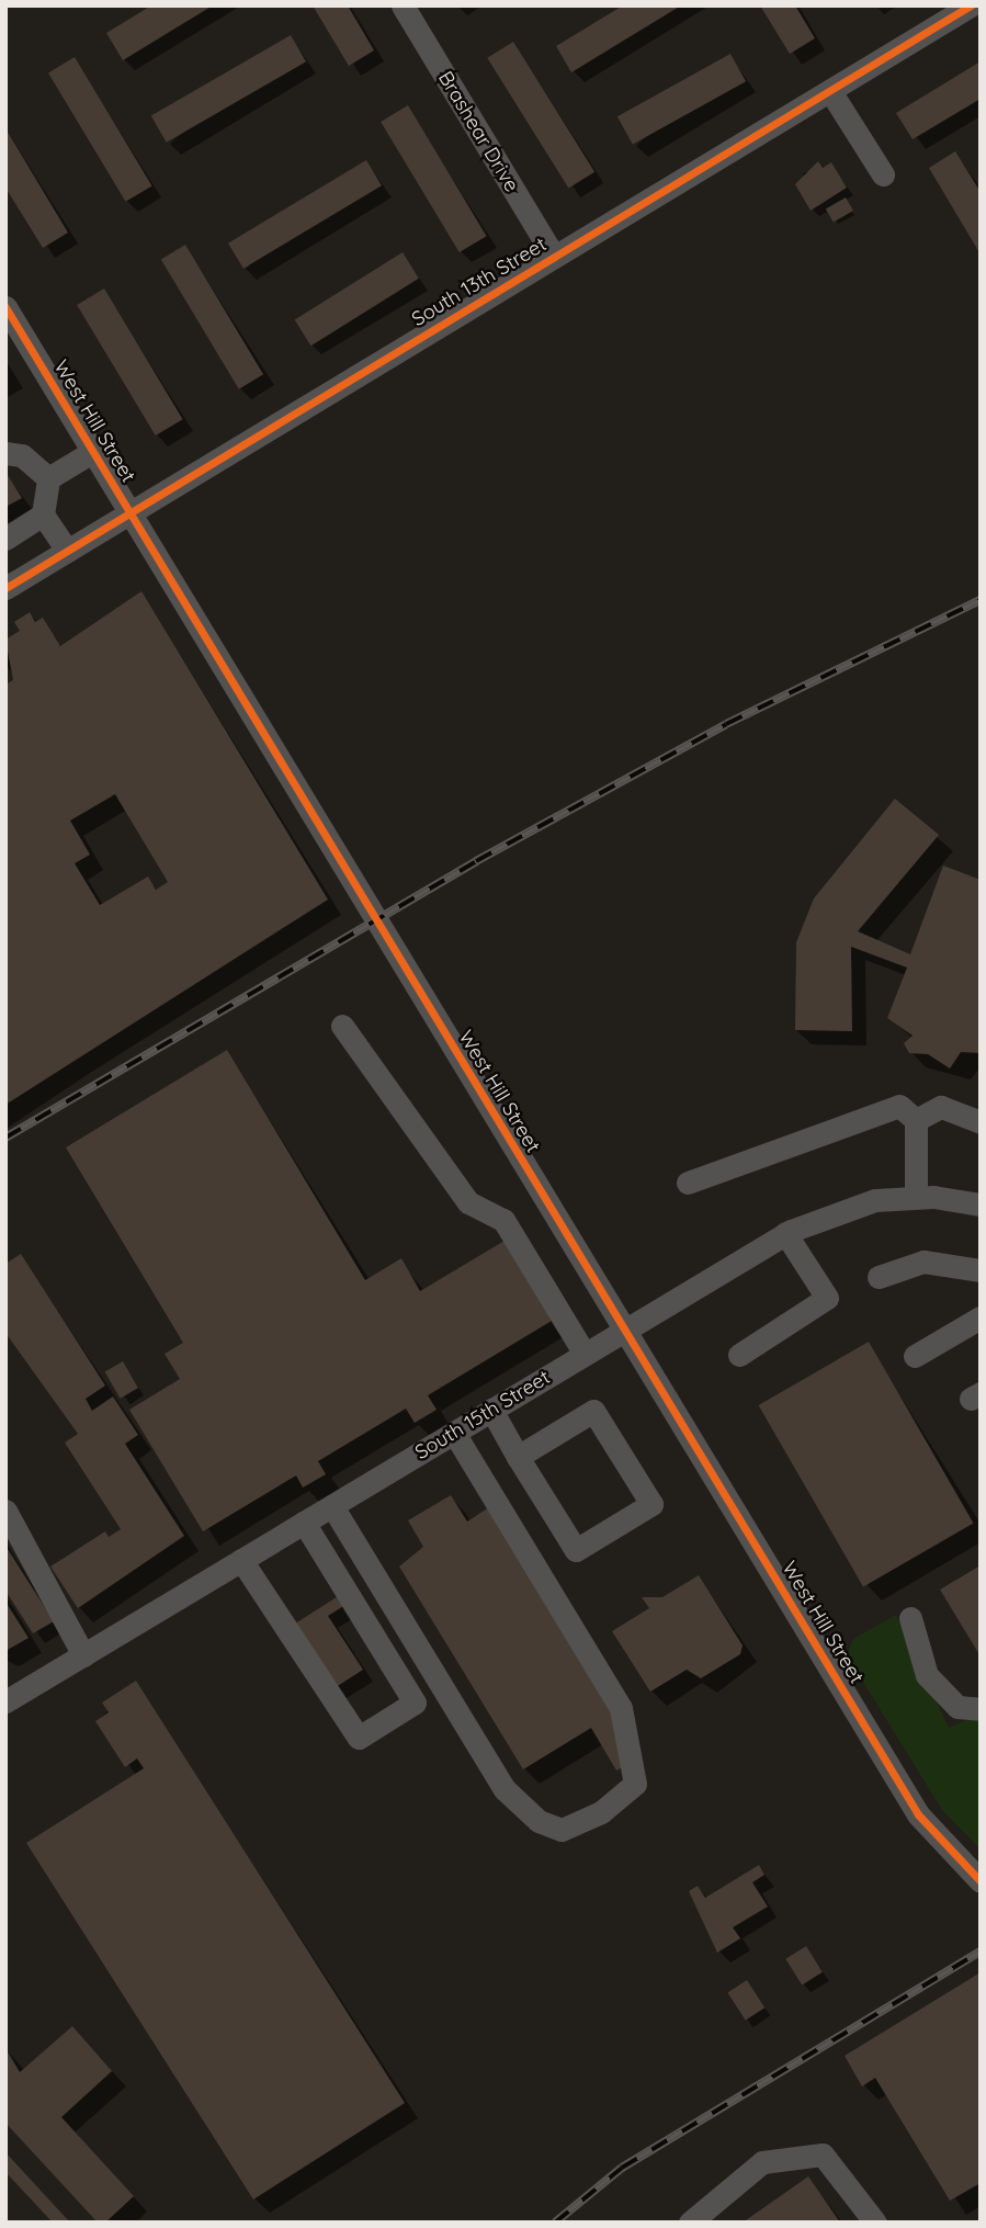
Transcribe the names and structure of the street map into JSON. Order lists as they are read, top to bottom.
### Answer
{
  "streets": {
    "street": [
      "Brashear Drive",
      "South 13th Street",
      "West Hill Street",
      "South 15th Street"
    ]
  },
  "crossings": [
    ["Brashear Drive", "South 13th Street"],
    ["South 13th Street", "West Hill Street"],
    ["West Hill Street", "South 15th Street"]
  ]
}
